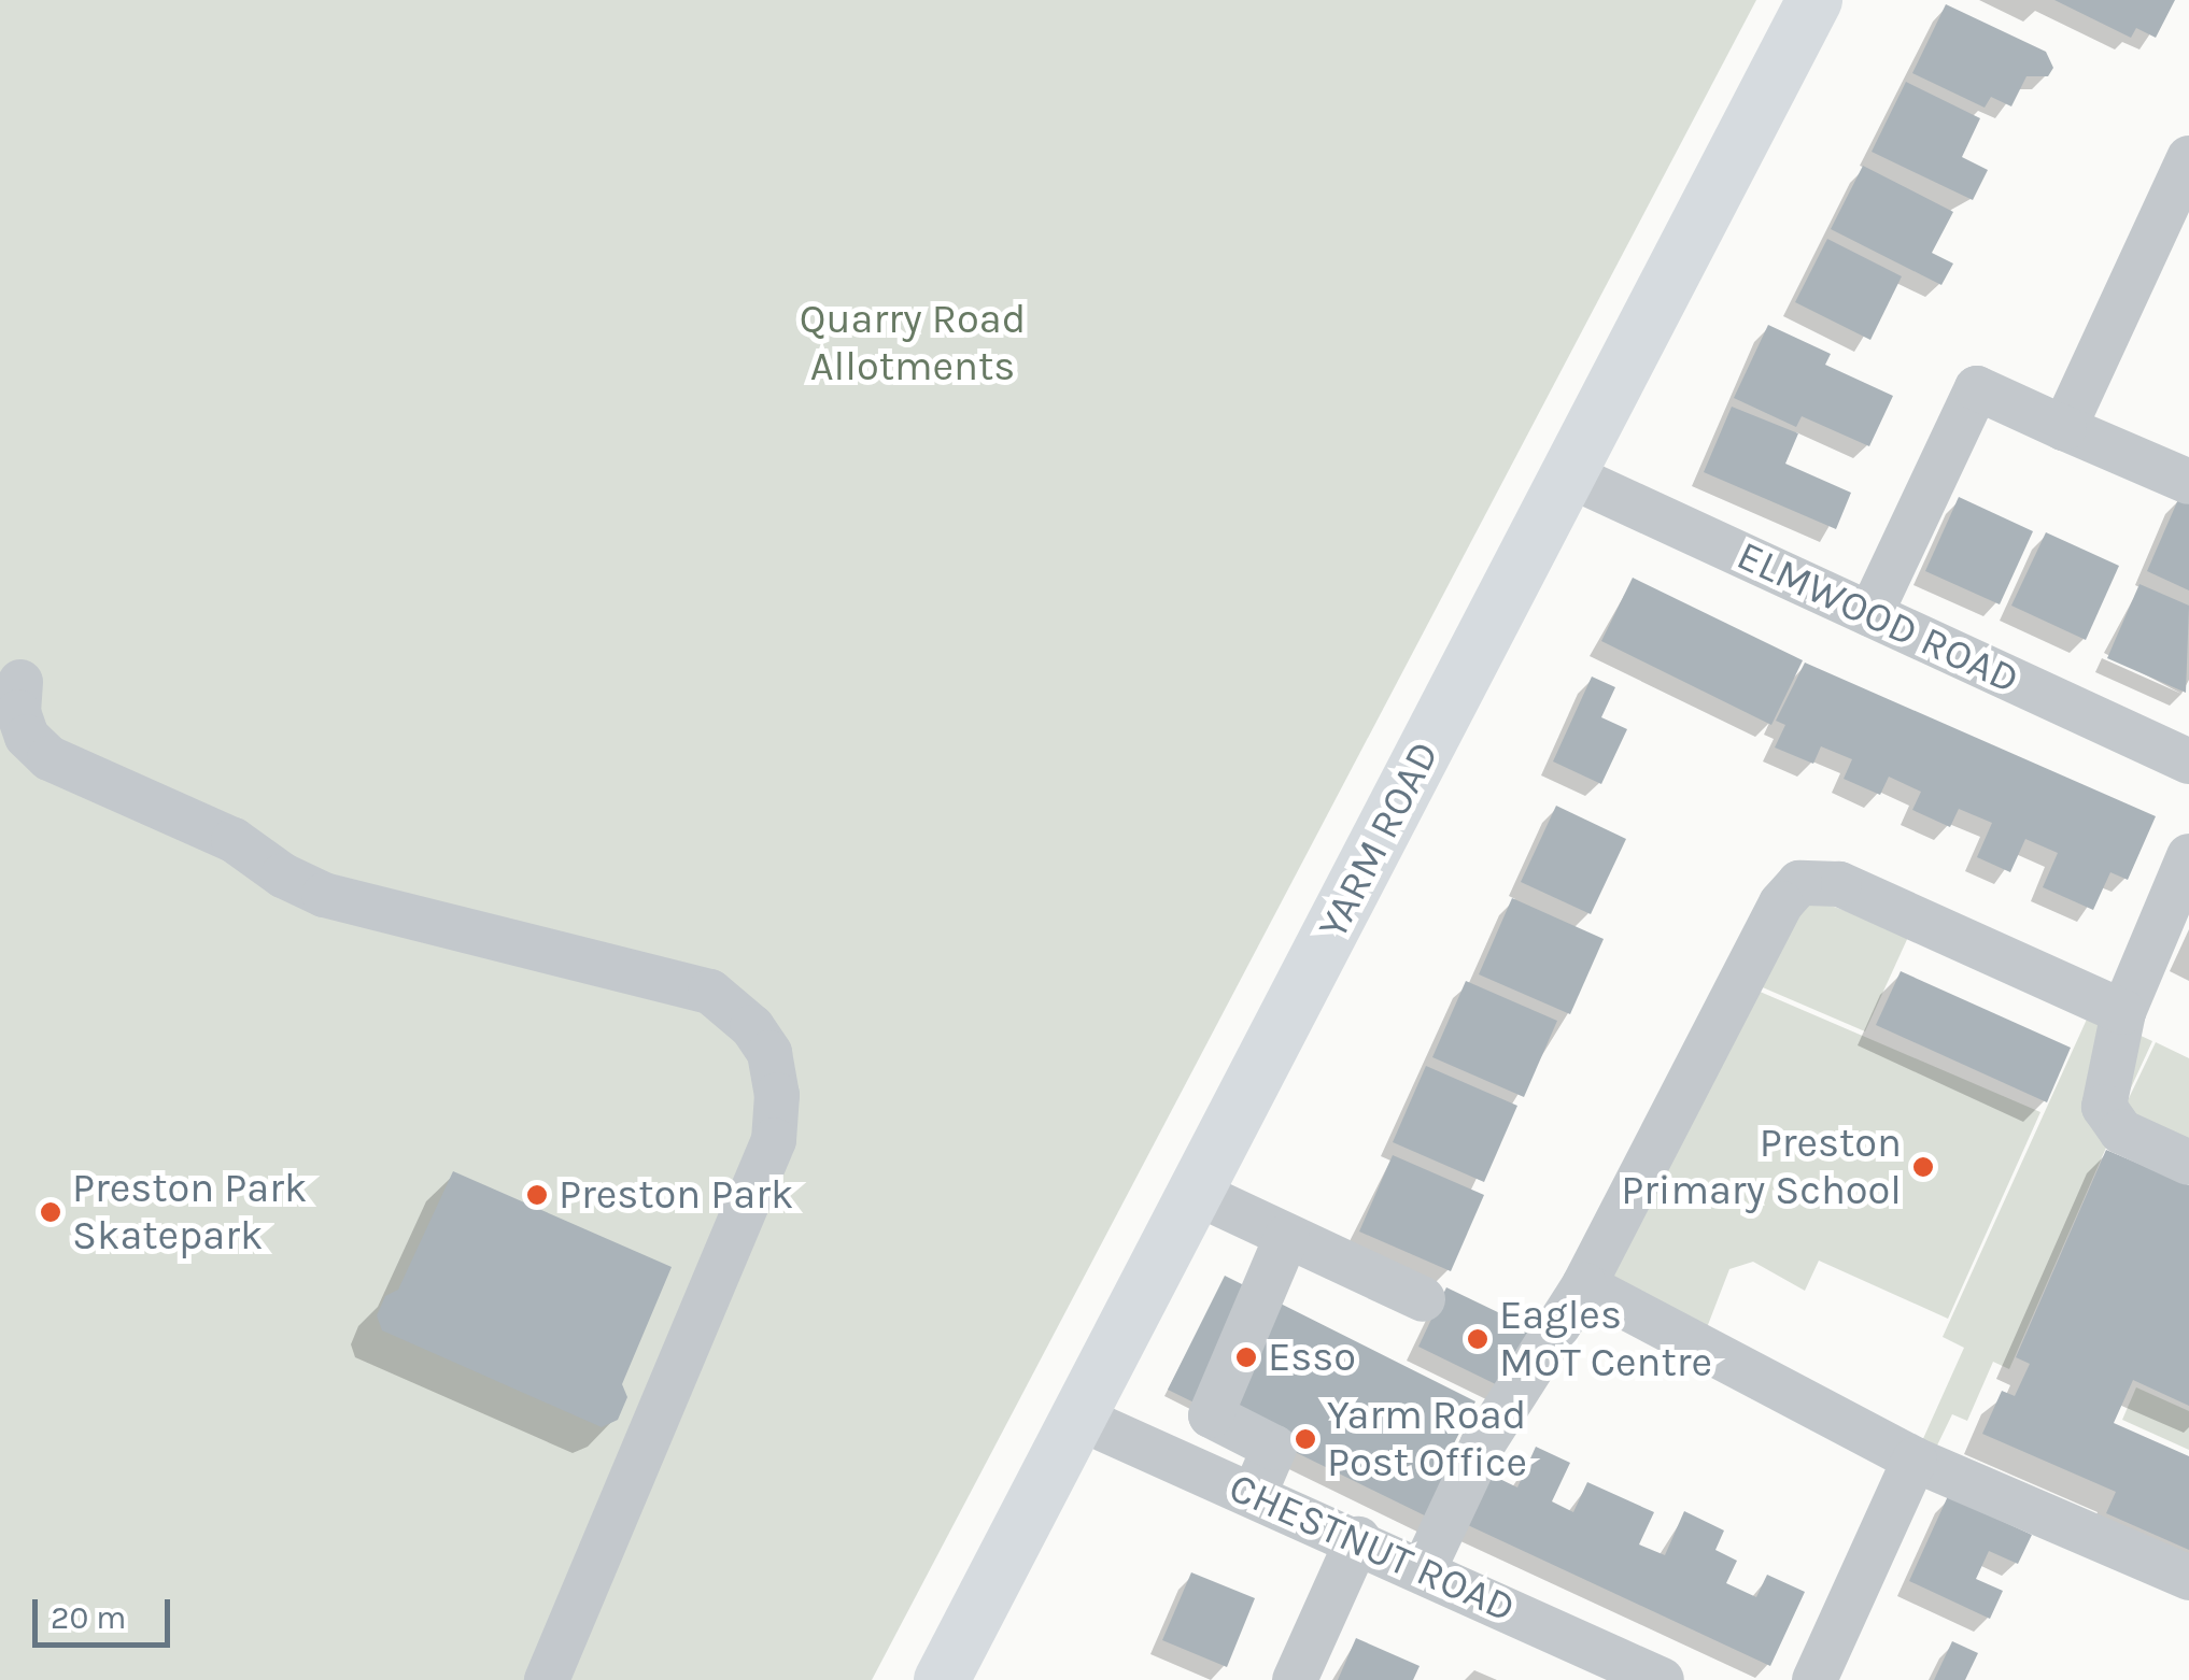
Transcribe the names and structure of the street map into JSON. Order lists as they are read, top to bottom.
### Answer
{
  "streets": {
    "main road": ["YARM ROAD"],
    "street": ["ELMWOOD ROAD", "CHESTNUT ROAD"]
  },
  "crossings": [
    ["ELMWOOD ROAD", "YARM ROAD"],
    ["YARM ROAD", "CHESTNUT ROAD"]
  ],
  "parks": ["Quarry Road Allotments"],
  "places": [
    "Preston Primary School",
    "Preston Park",
    "Preston Park Skatepark",
    "Eagles MOT Centre",
    "Esso",
    "Yarm Road Post Office"
  ],
  "scale_bar": "20 m"
}
